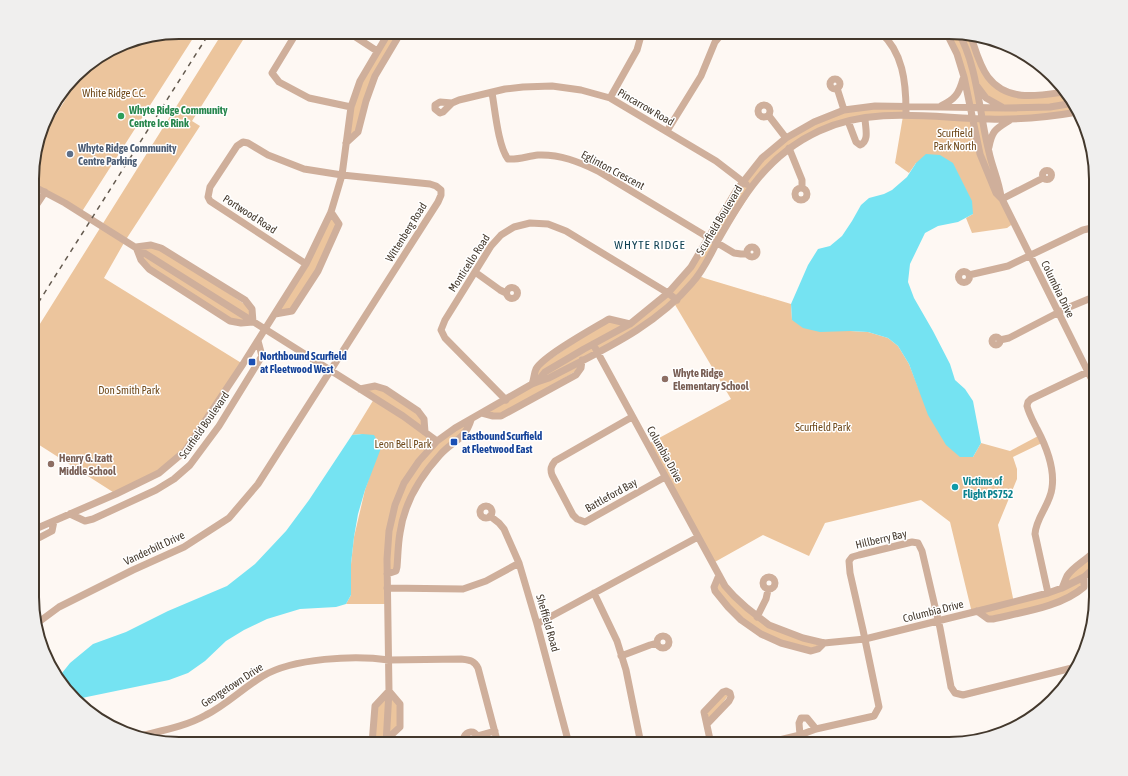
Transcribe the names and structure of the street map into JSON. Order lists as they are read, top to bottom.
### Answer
{
  "streets": {
    "street": [
      "Pincarrow Road",
      "Eglinton Crescent",
      "Portwood Road",
      "Scurfield Boulevard",
      "Wittenberg Road",
      "Monticello Road",
      "Columbia Drive",
      "Battleford Bay",
      "Hillberry Bay",
      "Vanderbilt Drive",
      "Sheffield Road",
      "Georgetown Drive"
    ]
  },
  "crossings": [
    ["Pincarrow Road", "Eglinton Crescent"],
    ["Pincarrow Road", "Scurfield Boulevard"],
    ["Eglinton Crescent", "Scurfield Boulevard"],
    ["Portwood Road", "Scurfield Boulevard"],
    ["Portwood Road", "Wittenberg Road"],
    ["Scurfield Boulevard", "Wittenberg Road"],
    ["Scurfield Boulevard", "Monticello Road"],
    ["Scurfield Boulevard", "Columbia Drive"],
    ["Scurfield Boulevard", "Georgetown Drive"],
    ["Wittenberg Road", "Vanderbilt Drive"],
    ["Columbia Drive", "Battleford Bay"],
    ["Columbia Drive", "Hillberry Bay"]
  ],
  "districts": ["WHYTE RIDGE"],
  "parks": [
    "White Ridge C.C.",
    "Scurfield Park North",
    "Don Smith Park",
    "Scurfield Park",
    "Leon Bell Park"
  ],
  "places": {
    "other": [
      "Whyte Ridge Community Centre Ice Rink",
      "Whyte Ridge Community Centre Parking",
      "Whyte Ridge Elementary School",
      "Henry G. Izatt Middle School",
      "Victims of Flight PS752"
    ],
    "transit": ["Northbound Scurfield at Fleetwood West", "Eastbound Scurfield at Fleetwood East"]
  }
}
